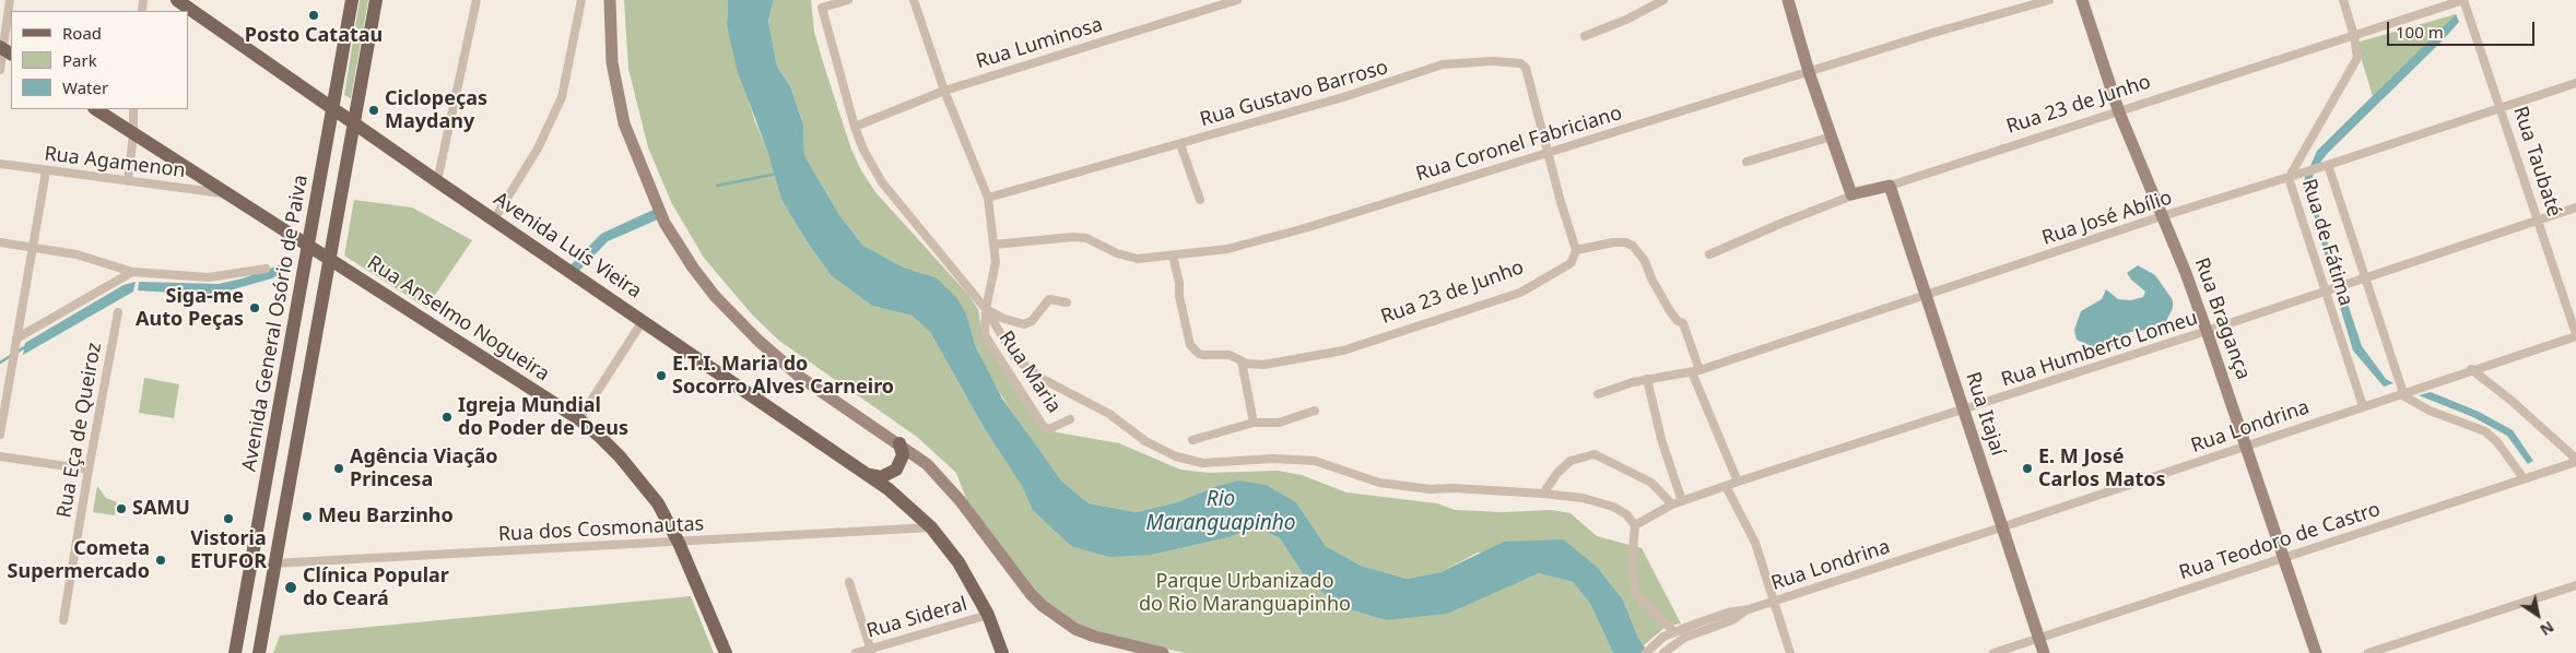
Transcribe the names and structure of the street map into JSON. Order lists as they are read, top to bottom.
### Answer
{
  "streets": {
    "main road": ["Avenida Luís Vieira", "Rua Anselmo Nogueira", "Avenida General Osório de Paiva"],
    "street": [
      "Rua Luminosa",
      "Rua Gustavo Barroso",
      "Rua 23 de Junho",
      "Rua Coronel Fabriciano",
      "Rua Taubaté",
      "Rua Agamenon",
      "Rua José Abílio",
      "Rua de Fátima",
      "Rua Bragança",
      "Rua Humberto Lomeu",
      "Rua Maria",
      "Rua Itajaí",
      "Rua Londrina",
      "Rua Eça de Queiroz",
      "Rua dos Cosmonautas",
      "Rua Teodoro de Castro",
      "Rua Sideral"
    ]
  },
  "crossings": [
    ["Rua Luminosa", "Rua Maria"],
    ["Rua Gustavo Barroso", "Rua Coronel Fabriciano"],
    ["Rua Gustavo Barroso", "Rua Maria"],
    ["Rua 23 de Junho", "Rua Coronel Fabriciano"],
    ["Rua 23 de Junho", "Rua Taubaté"],
    ["Rua 23 de Junho", "Rua de Fátima"],
    ["Rua 23 de Junho", "Rua Bragança"],
    ["Rua 23 de Junho", "Rua Itajaí"],
    ["Rua Coronel Fabriciano", "Rua Maria"],
    ["Rua Taubaté", "Rua José Abílio"],
    ["Rua Taubaté", "Rua Humberto Lomeu"],
    ["Rua Taubaté", "Rua Londrina"],
    ["Rua Agamenon", "Rua Anselmo Nogueira"],
    ["Rua José Abílio", "Rua de Fátima"],
    ["Rua José Abílio", "Rua Bragança"],
    ["Rua José Abílio", "Rua Itajaí"],
    ["Rua de Fátima", "Rua Humberto Lomeu"],
    ["Rua de Fátima", "Rua Londrina"],
    ["Avenida Luís Vieira", "Avenida General Osório de Paiva"],
    ["Avenida Luís Vieira", "Rua dos Cosmonautas"],
    ["Avenida Luís Vieira", "Rua Sideral"],
    ["Rua Anselmo Nogueira", "Avenida General Osório de Paiva"],
    ["Rua Anselmo Nogueira", "Rua dos Cosmonautas"],
    ["Rua Bragança", "Rua Humberto Lomeu"],
    ["Rua Bragança", "Rua Londrina"],
    ["Rua Bragança", "Rua Teodoro de Castro"],
    ["Avenida General Osório de Paiva", "Rua dos Cosmonautas"],
    ["Rua Humberto Lomeu", "Rua Itajaí"],
    ["Rua Humberto Lomeu", "Rua Londrina"],
    ["Rua Itajaí", "Rua Londrina"],
    ["Rua Itajaí", "Rua Teodoro de Castro"]
  ],
  "water": ["Rio Maranguapinho"],
  "parks": ["Parque Urbanizado do Rio Maranguapinho"],
  "places": [
    "Posto Catatau",
    "Ciclopeças Maydany",
    "Siga-me Auto Peças",
    "E.T.I. Maria do Socorro Alves Carneiro",
    "Igreja Mundial do Poder de Deus",
    "Agência Viação Princesa",
    "E. M José Carlos Matos",
    "SAMU",
    "Meu Barzinho",
    "Vistoria ETUFOR",
    "Cometa Supermercado",
    "Clínica Popular do Ceará"
  ],
  "legend": ["Road", "Park", "Water"],
  "scale_bar": "100 m",
  "north": "bottom right"
}
